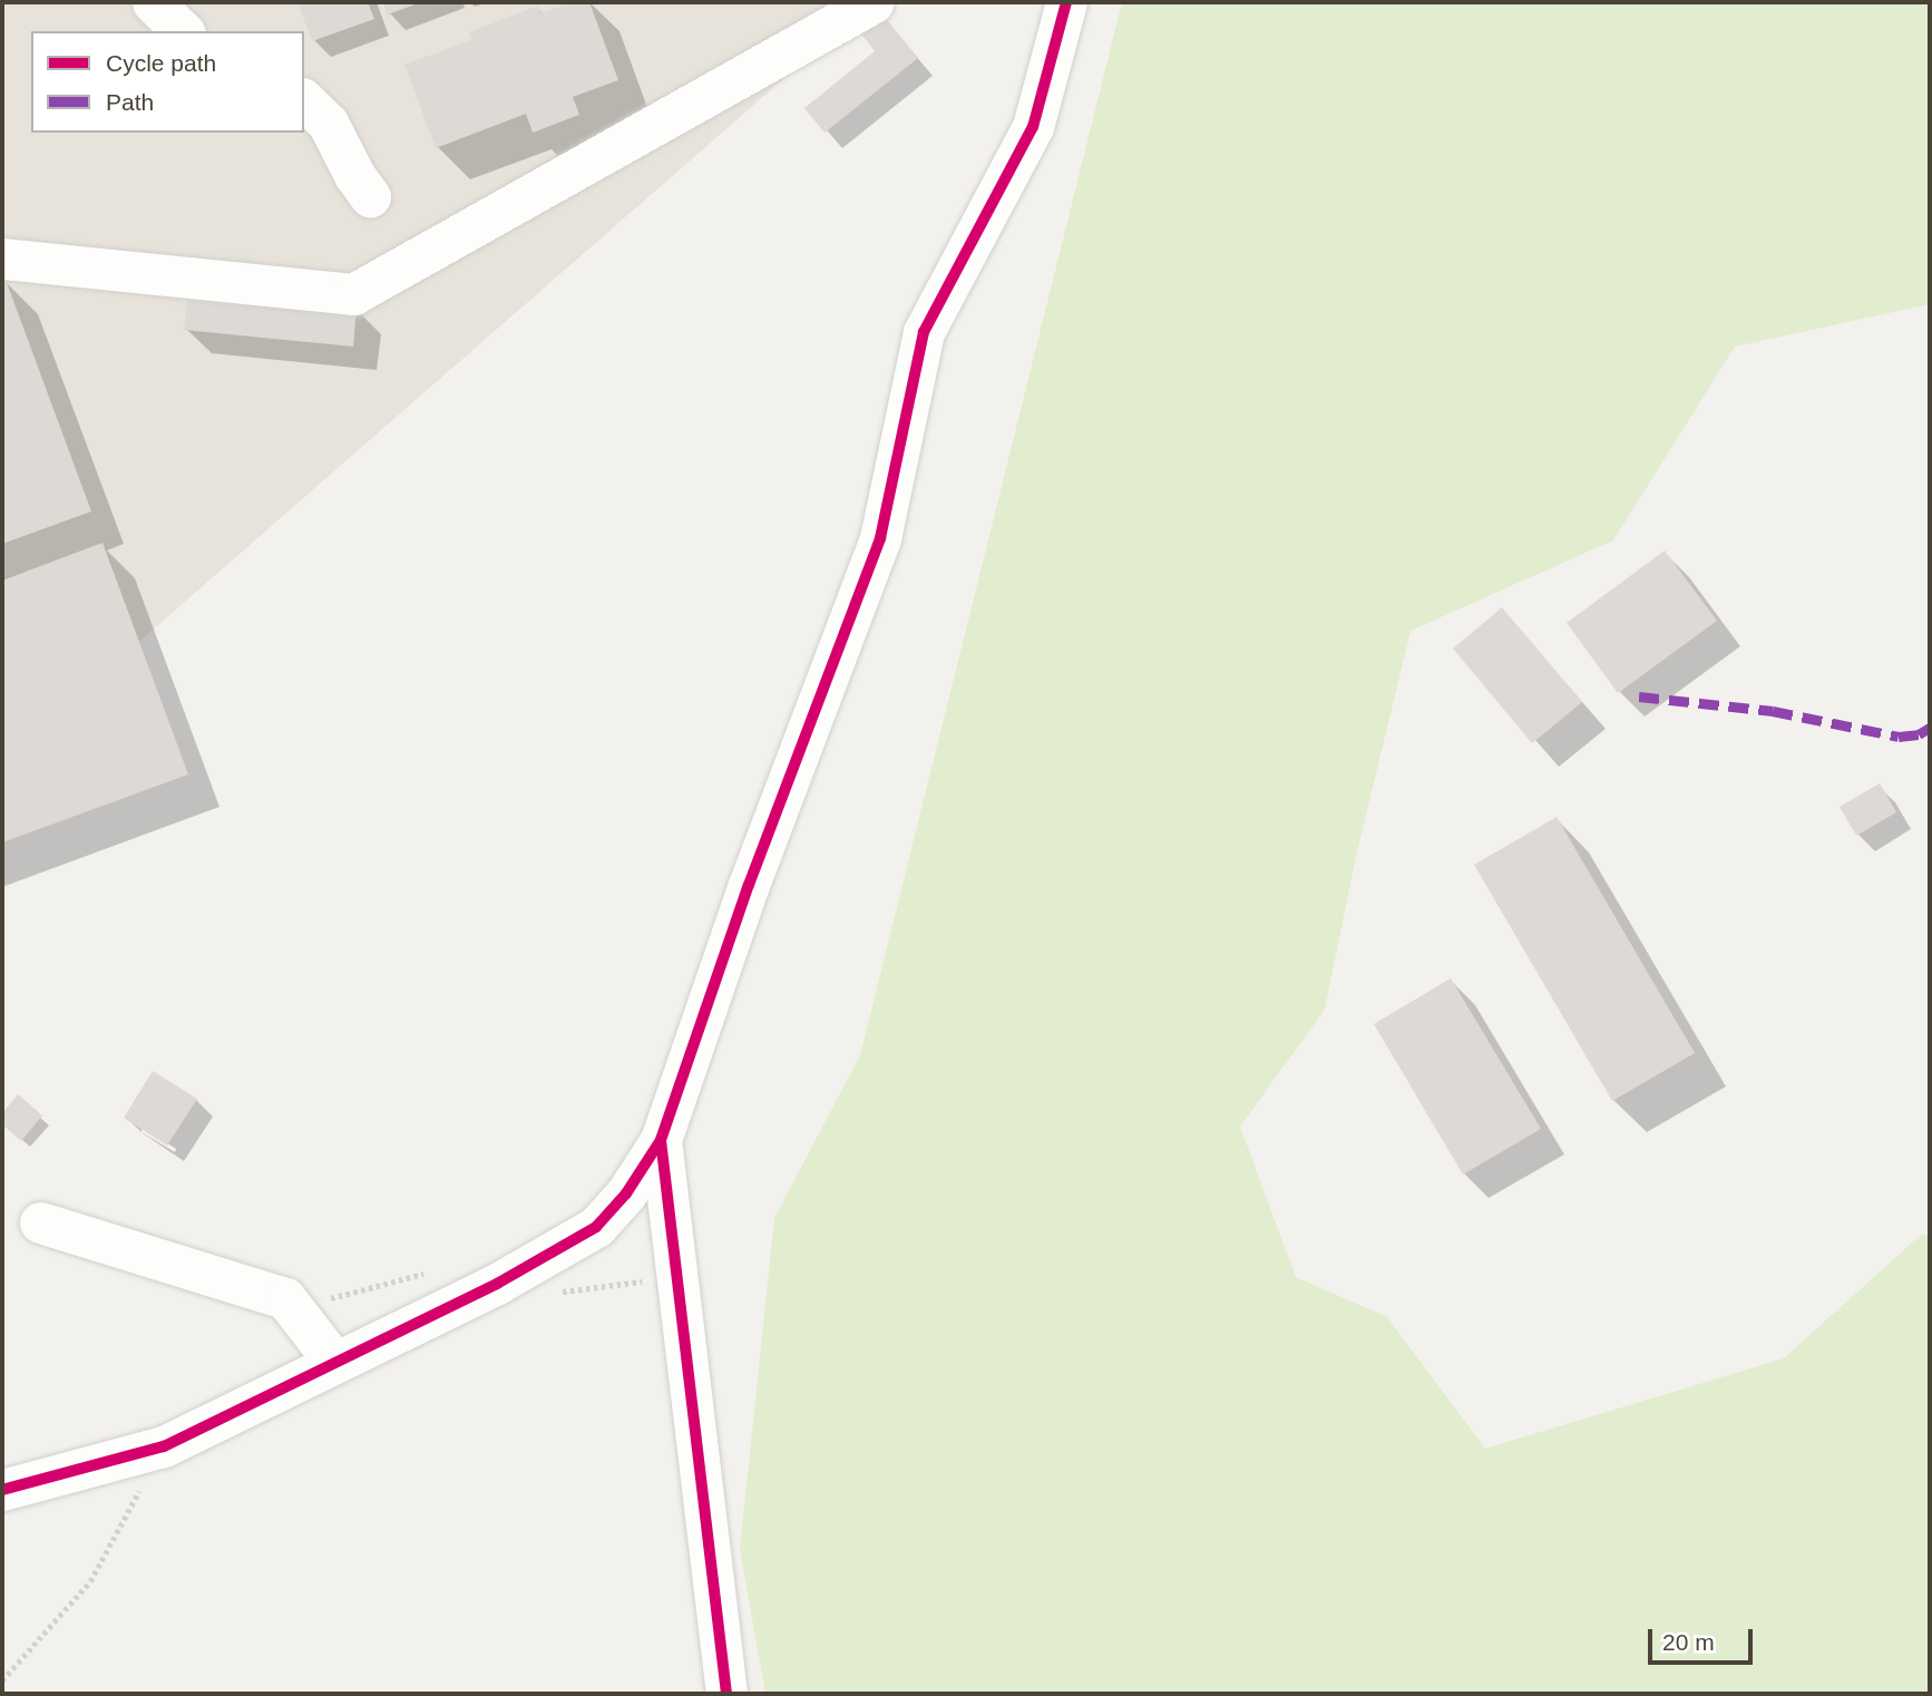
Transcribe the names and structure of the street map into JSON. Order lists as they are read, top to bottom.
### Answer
{
  "legend": ["Cycle path", "Path"],
  "scale_bar": "20 m"
}
